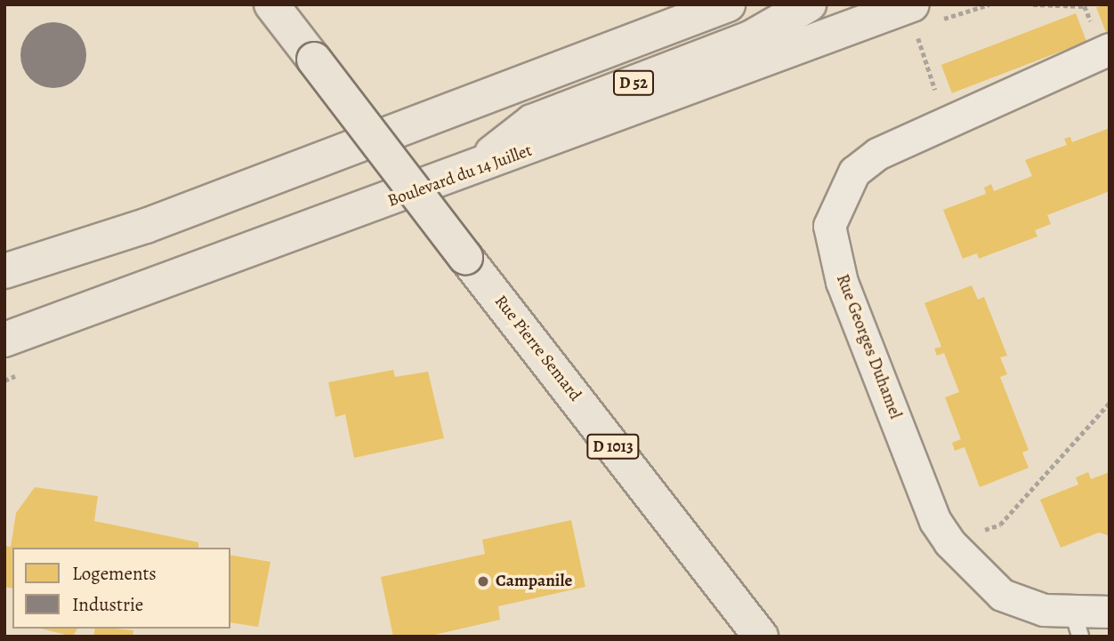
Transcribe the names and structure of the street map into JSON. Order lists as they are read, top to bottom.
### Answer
{
  "streets": {
    "main road": [
      "D 52",
      "Boulevard du 14 Juillet",
      "Rue Pierre Semard",
      "D 1013"
    ],
    "street": ["Rue Georges Duhamel"]
  },
  "crossings": [
    ["D 52", "Boulevard du 14 Juillet"]
  ],
  "places": ["Campanile"],
  "legend": ["Logements", "Industrie"]
}
